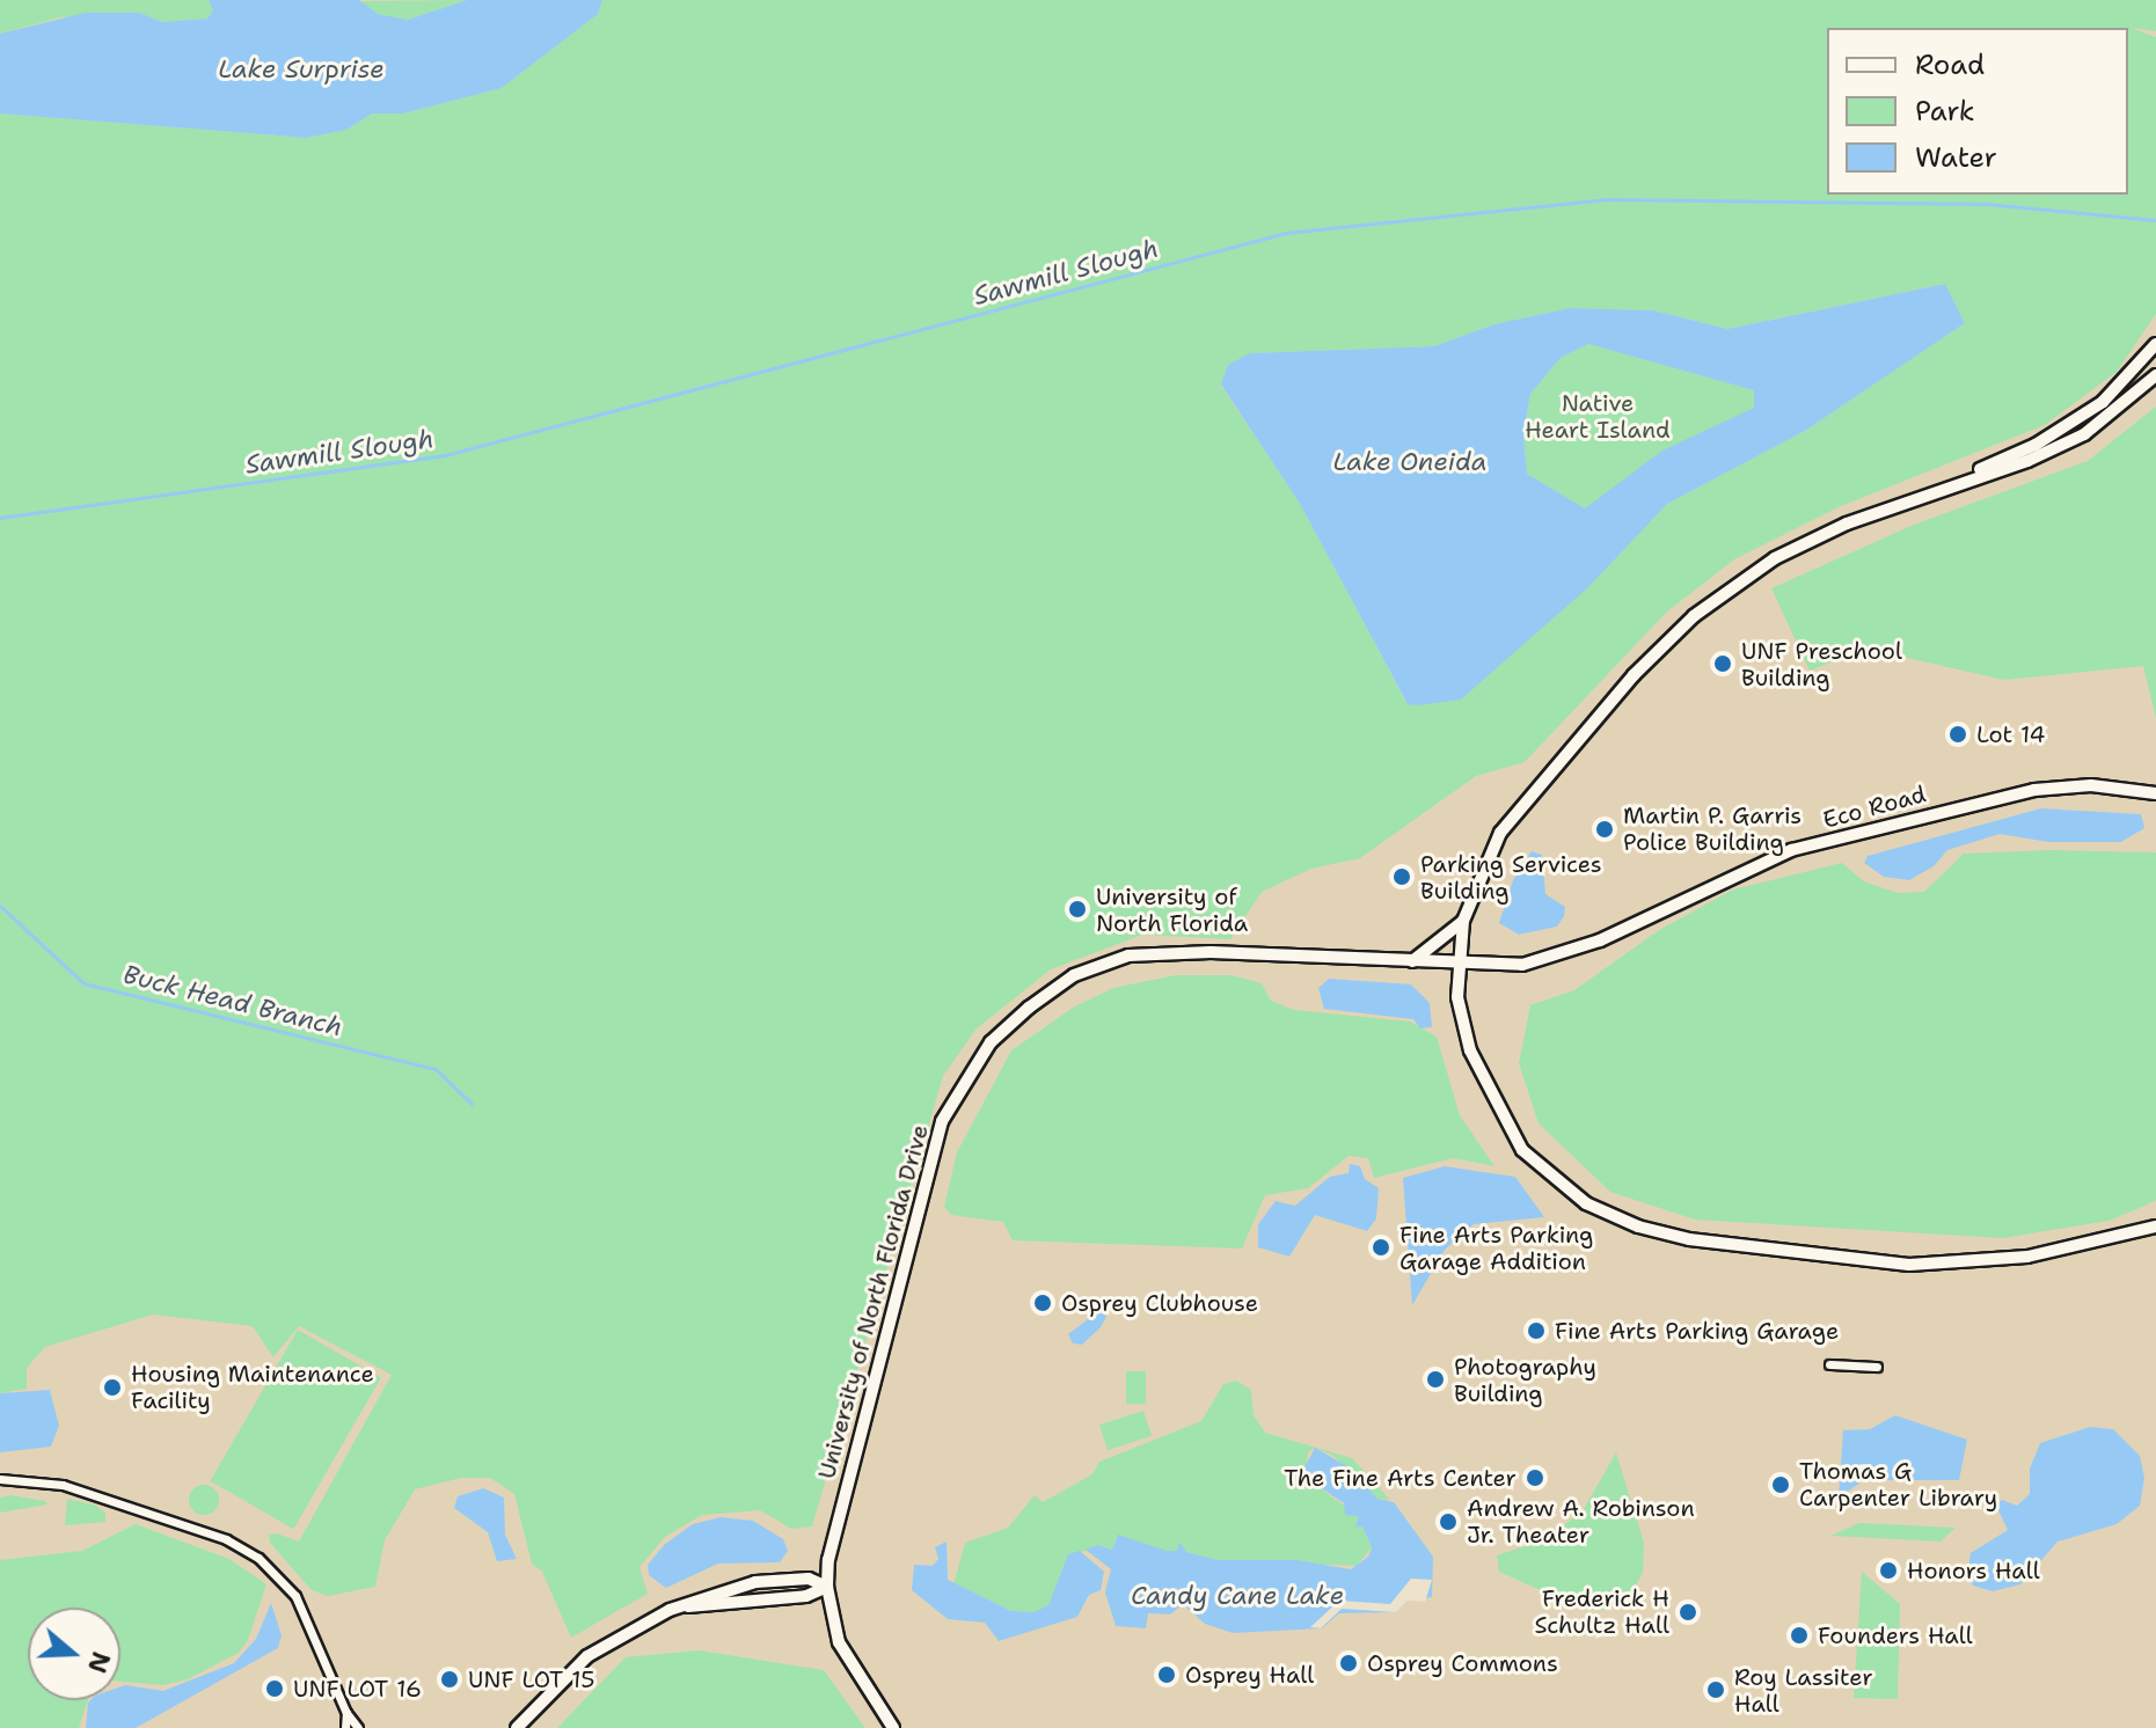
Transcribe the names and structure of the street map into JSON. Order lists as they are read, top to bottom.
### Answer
{
  "streets": {
    "street": ["Eco Road", "University of North Florida Drive"]
  },
  "crossings": [
    ["Eco Road", "University of North Florida Drive"]
  ],
  "water": [
    "Lake Surprise",
    "Sawmill Slough",
    "Lake Oneida",
    "Buck Head Branch",
    "Candy Cane Lake"
  ],
  "parks": ["Native Heart Island"],
  "places": [
    "UNF Preschool Building",
    "Lot 14",
    "Martin P. Garris Police Building",
    "Parking Services Building",
    "University of North Florida",
    "Fine Arts Parking Garage Addition",
    "Osprey Clubhouse",
    "Fine Arts Parking Garage",
    "Photography Building",
    "Housing Maintenance Facility",
    "The Fine Arts Center",
    "Thomas G Carpenter Library",
    "Andrew A. Robinson Jr. Theater",
    "Honors Hall",
    "Frederick H Schultz Hall",
    "Founders Hall",
    "Osprey Commons",
    "Osprey Hall",
    "UNF LOT 15",
    "UNF LOT 16",
    "Roy Lassiter Hall"
  ],
  "legend": ["Road", "Park", "Water"],
  "north": "right"
}
